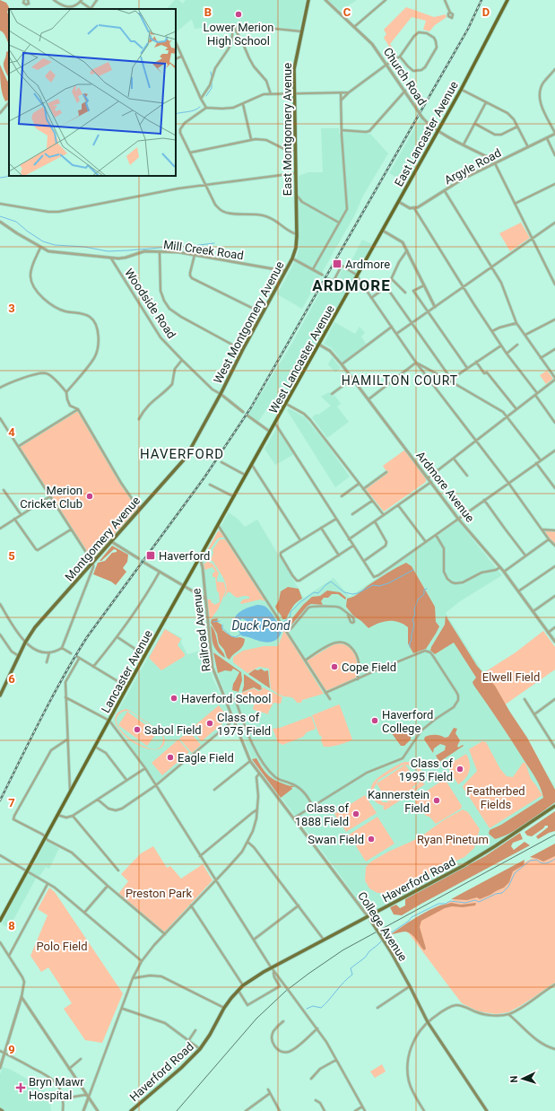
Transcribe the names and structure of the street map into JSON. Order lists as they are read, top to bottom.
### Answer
{
  "streets": {
    "highway": ["East Lancaster Avenue", "West Lancaster Avenue", "Lancaster Avenue"],
    "main road": [
      "East Montgomery Avenue",
      "West Montgomery Avenue",
      "Montgomery Avenue",
      "Haverford Road",
      "College Avenue"
    ],
    "street": [
      "Church Road",
      "Argyle Road",
      "Mill Creek Road",
      "Woodside Road",
      "Ardmore Avenue",
      "Railroad Avenue"
    ]
  },
  "crossings": [
    ["Church Road", "East Lancaster Avenue"],
    ["Church Road", "Argyle Road"],
    ["East Montgomery Avenue", "West Montgomery Avenue"],
    ["East Lancaster Avenue", "West Lancaster Avenue"],
    ["Mill Creek Road", "Woodside Road"],
    ["Mill Creek Road", "West Montgomery Avenue"],
    ["Woodside Road", "West Montgomery Avenue"],
    ["Woodside Road", "Montgomery Avenue"],
    ["West Montgomery Avenue", "Montgomery Avenue"],
    ["West Lancaster Avenue", "Ardmore Avenue"],
    ["West Lancaster Avenue", "Lancaster Avenue"],
    ["Railroad Avenue", "Lancaster Avenue"],
    ["Railroad Avenue", "College Avenue"],
    ["Haverford Road", "College Avenue"]
  ],
  "districts": ["ARDMORE", "HAMILTON COURT", "HAVERFORD"],
  "water": ["Duck Pond"],
  "parks": [
    "Elwell Field",
    "Featherbed Fields",
    "Ryan Pinetum",
    "Preston Park",
    "Polo Field"
  ],
  "places": {
    "other": [
      "Lower Merion High School",
      "Merion Cricket Club",
      "Cope Field",
      "Haverford School",
      "Haverford College",
      "Class of 1975 Field",
      "Sabol Field",
      "Eagle Field",
      "Class of 1995 Field",
      "Kannerstein Field",
      "Class of 1888 Field",
      "Swan Field"
    ],
    "transit": ["Ardmore", "Haverford"],
    "health": ["Bryn Mawr Hospital"]
  },
  "north": "left",
  "grid": {
    "columns": ["B", "C", "D"],
    "rows": [
      "3",
      "4",
      "5",
      "6",
      "7",
      "8",
      "9"
    ]
  }
}
